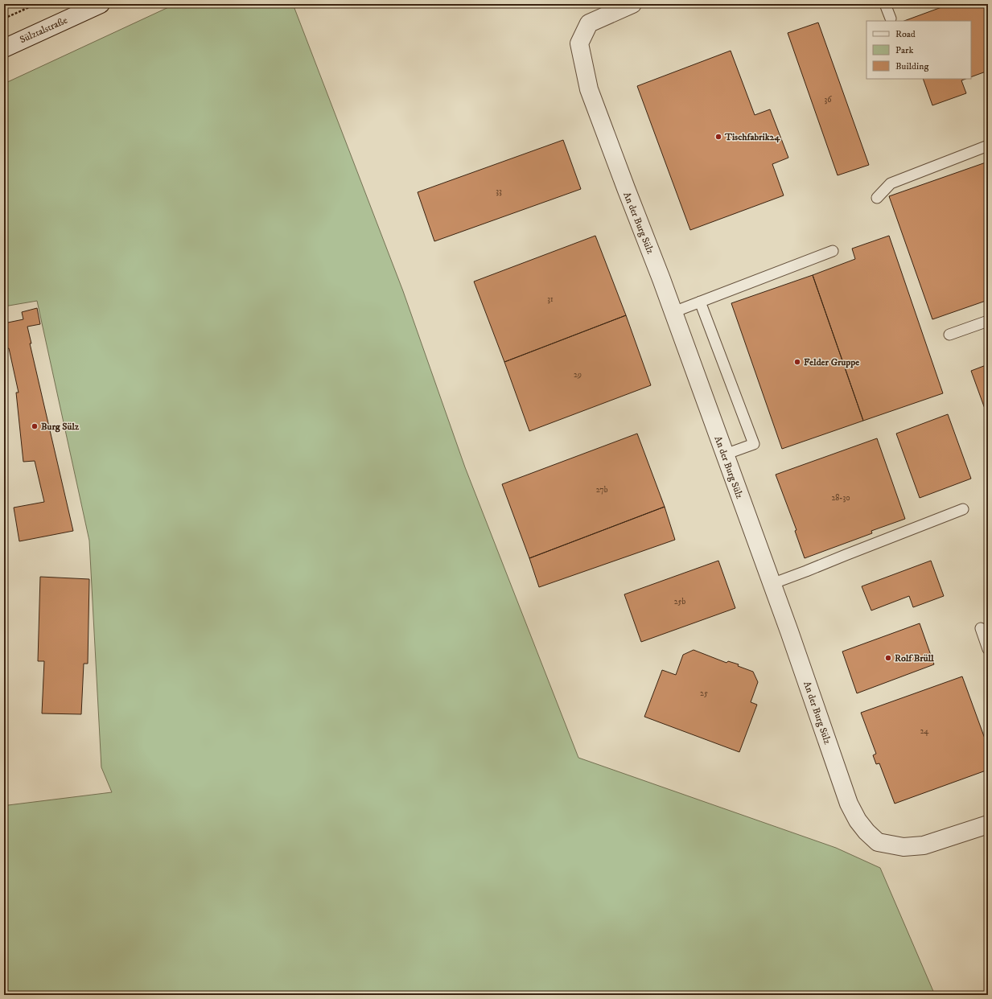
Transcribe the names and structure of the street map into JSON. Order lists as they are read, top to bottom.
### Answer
{
  "streets": {
    "street": ["Sülztalstraße", "An der Burg Sülz"]
  },
  "places": [
    "Tischfabrik24",
    "Felder Gruppe",
    "Burg Sülz",
    "Rolf Brüll"
  ],
  "house_numbers": [
    "36",
    "33",
    "31",
    "29",
    "27b",
    "28-30",
    "25b",
    "25",
    "24"
  ],
  "legend": ["Road", "Park", "Building"]
}
